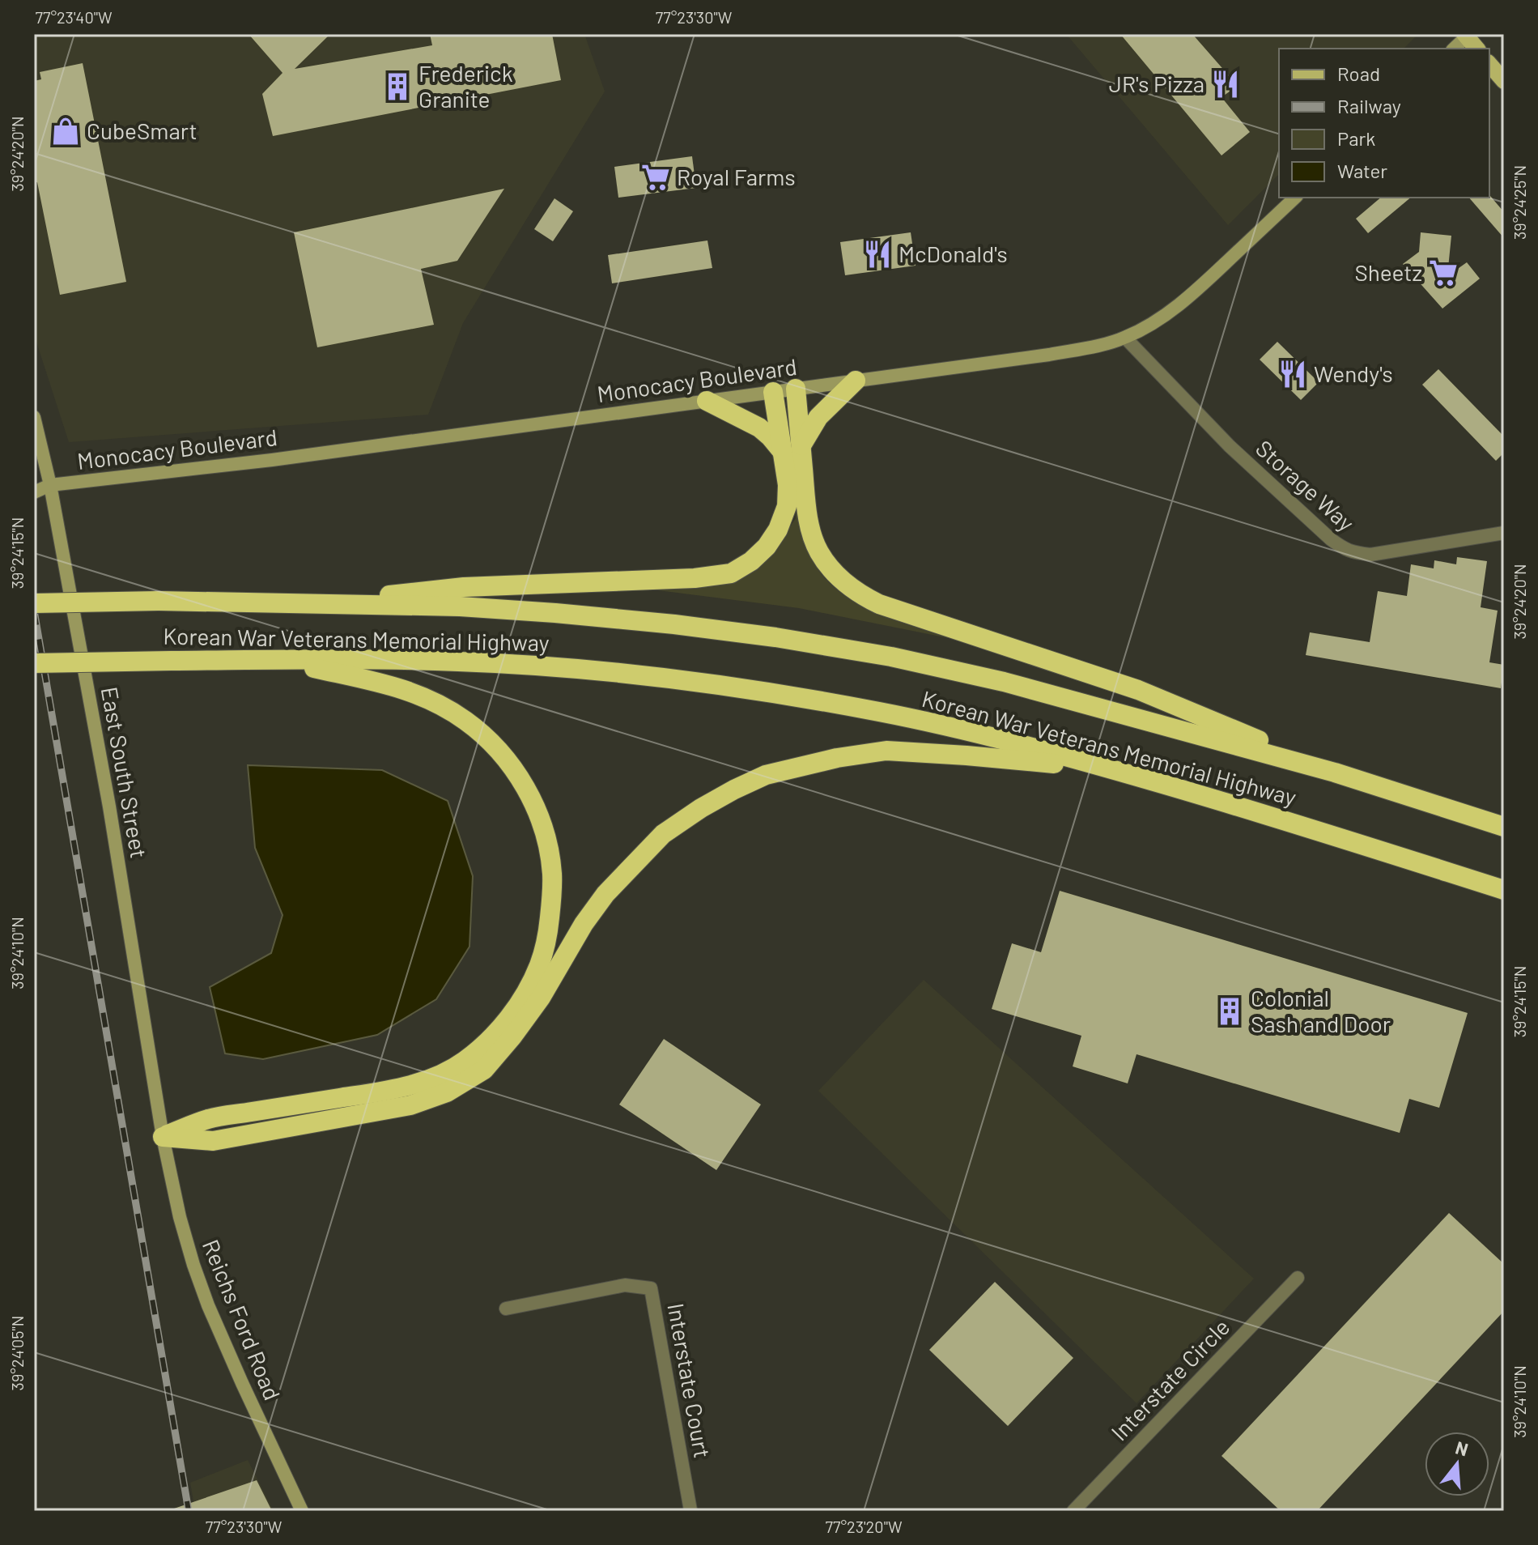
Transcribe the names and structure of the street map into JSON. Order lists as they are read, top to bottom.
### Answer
{
  "streets": {
    "highway": ["Korean War Veterans Memorial Highway"],
    "main road": ["Monocacy Boulevard", "East South Street", "Reichs Ford Road"],
    "street": ["Storage Way", "Interstate Circle", "Interstate Court"]
  },
  "crossings": [
    ["Monocacy Boulevard", "Storage Way"],
    ["Monocacy Boulevard", "East South Street"],
    ["East South Street", "Reichs Ford Road"]
  ],
  "places": {
    "restaurant": ["JR's Pizza", "McDonald's", "Wendy's"],
    "building": ["Frederick Granite", "Colonial Sash and Door"],
    "shop": ["CubeSmart"],
    "supermarket": ["Royal Farms", "Sheetz"]
  },
  "legend": [
    "Road",
    "Railway",
    "Park",
    "Water"
  ],
  "north": "top",
  "coordinates": [
    "77°23'40\"W",
    "77°23'30\"W",
    "39°24'20\"N",
    "39°24'25\"N",
    "39°24'15\"N",
    "39°24'10\"N",
    "39°24'05\"N",
    "77°23'20\"W"
  ]
}
